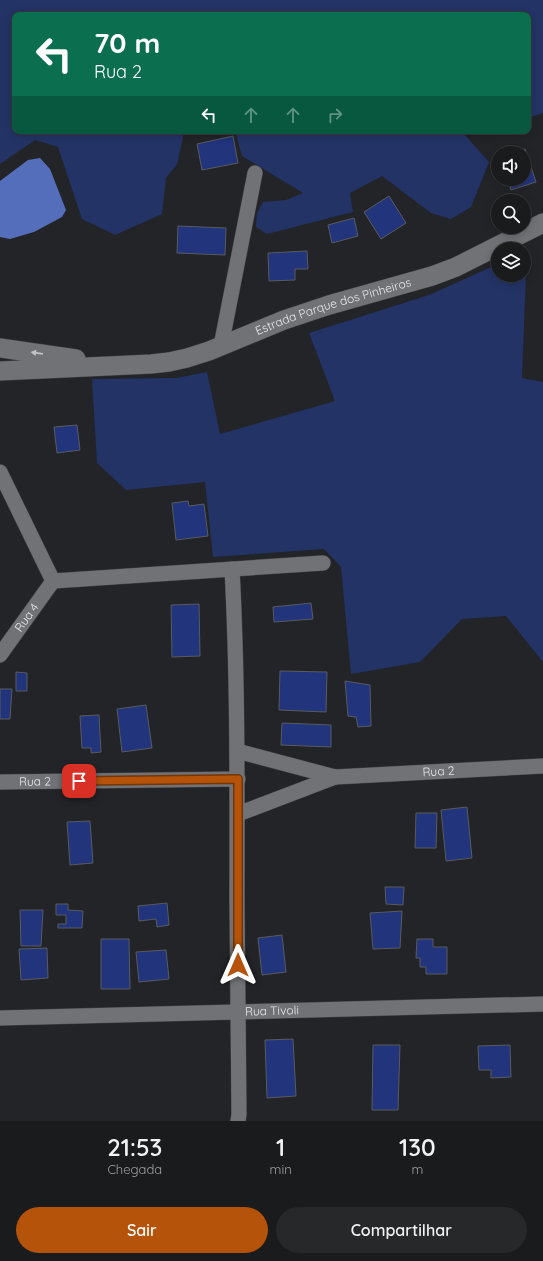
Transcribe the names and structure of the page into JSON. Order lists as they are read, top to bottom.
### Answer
{
  "streets": {
    "street": [
      "Estrada Parque dos Pinheiros",
      "Rua 4",
      "Rua 2",
      "Rua Tivoli"
    ]
  },
  "page": {
    "turn": ["70 m", "Rua 2"],
    "eta": [
      "21:53",
      "Chegada",
      "1",
      "min",
      "130",
      "m"
    ],
    "buttons": ["Sair", "Compartilhar"]
  }
}
